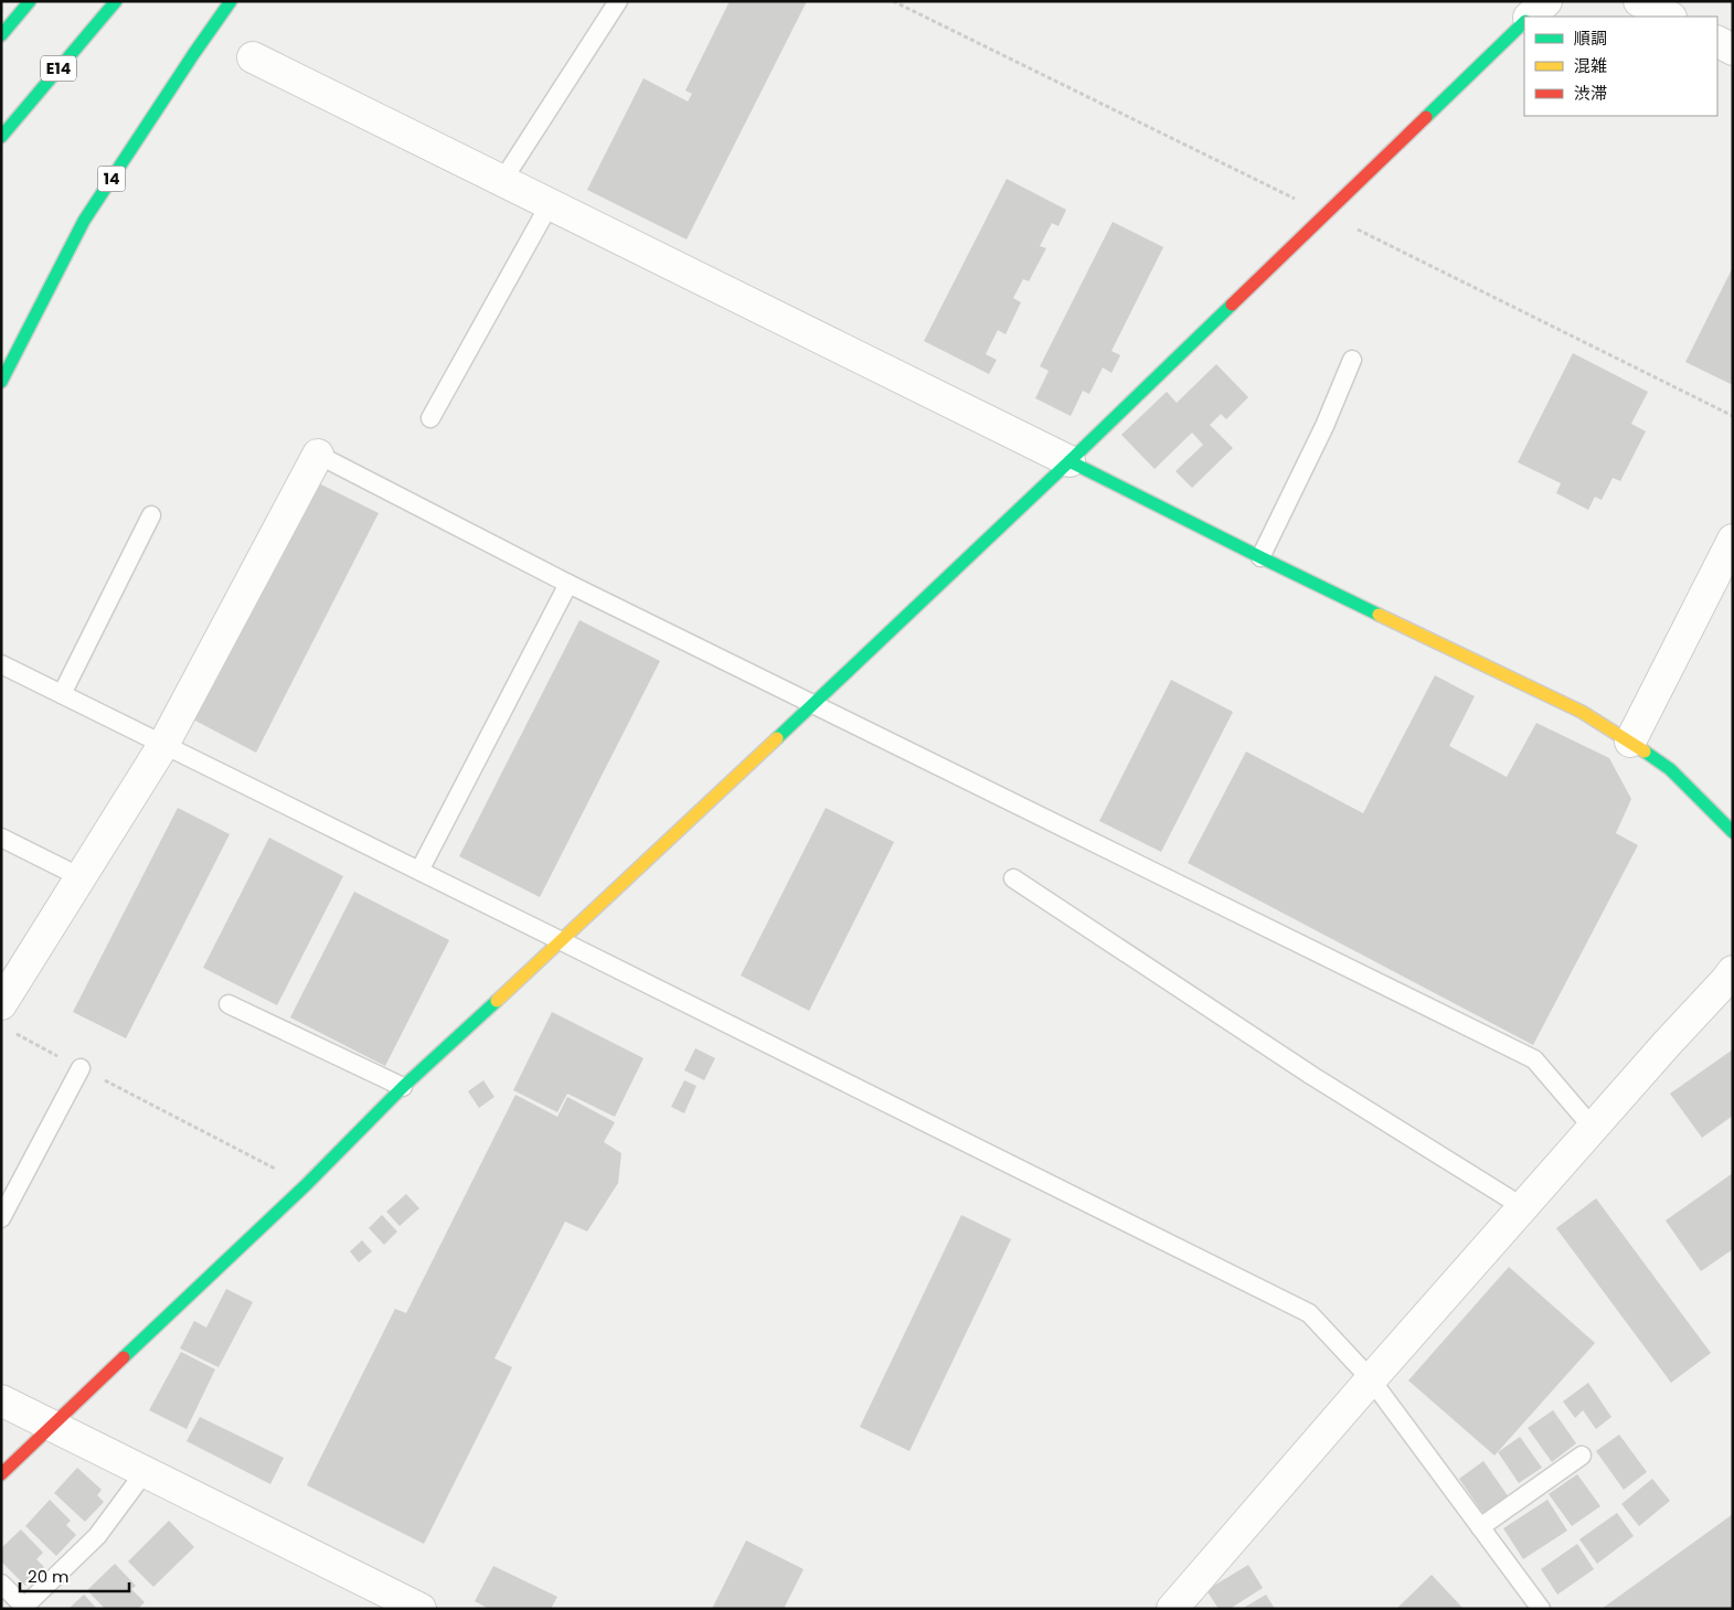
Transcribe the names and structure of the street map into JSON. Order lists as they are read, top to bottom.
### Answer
{
  "streets": {
    "main road": ["E14", "14"]
  },
  "legend": ["順調", "混雑", "渋滞"],
  "scale_bar": "20 m"
}
